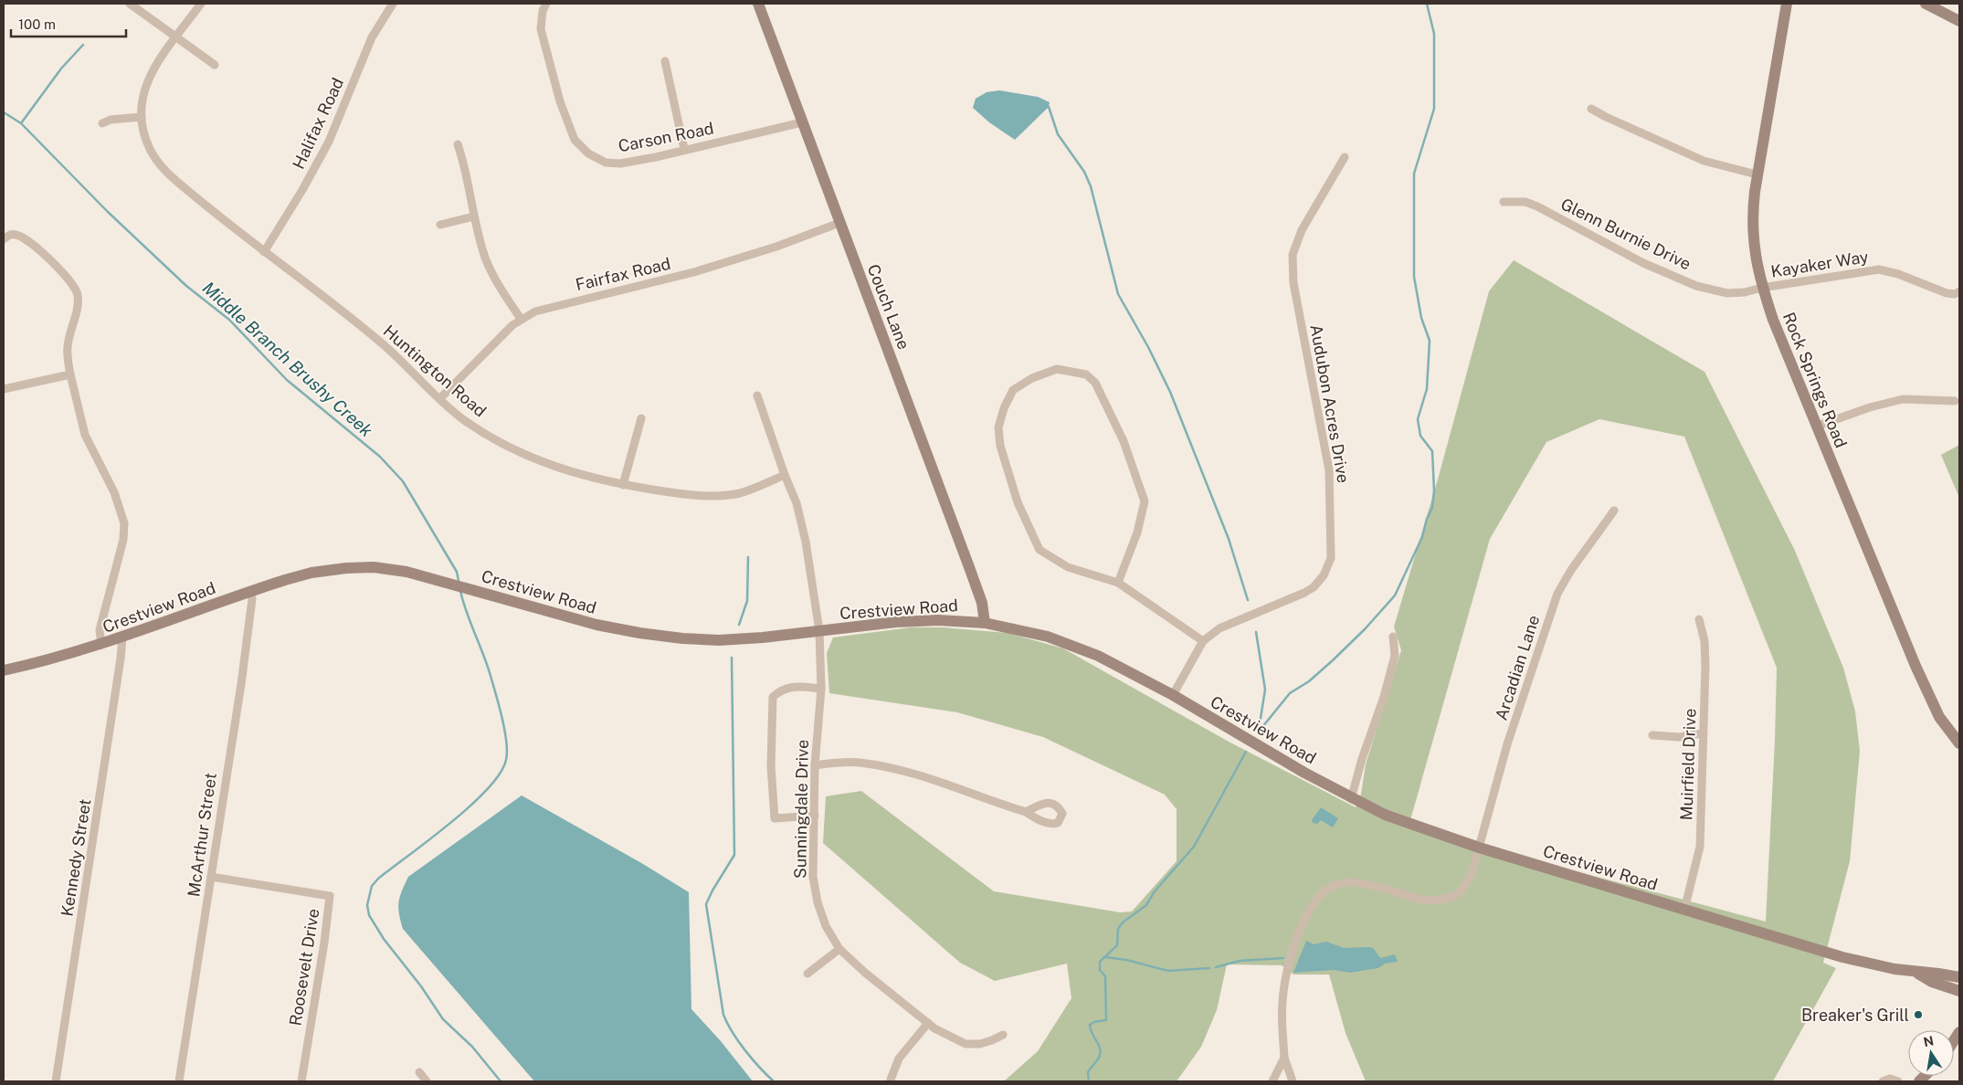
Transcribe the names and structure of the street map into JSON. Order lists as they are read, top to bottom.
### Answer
{
  "streets": {
    "street": [
      "Halifax Road",
      "Carson Road",
      "Glenn Burnie Drive",
      "Kayaker Way",
      "Fairfax Road",
      "Couch Lane",
      "Huntington Road",
      "Rock Springs Road",
      "Audubon Acres Drive",
      "Crestview Road",
      "Arcadian Lane",
      "Muirfield Drive",
      "Sunningdale Drive",
      "McArthur Street",
      "Kennedy Street",
      "Roosevelt Drive"
    ]
  },
  "crossings": [
    ["Halifax Road", "Huntington Road"],
    ["Carson Road", "Couch Lane"],
    ["Glenn Burnie Drive", "Kayaker Way"],
    ["Glenn Burnie Drive", "Rock Springs Road"],
    ["Kayaker Way", "Rock Springs Road"],
    ["Fairfax Road", "Couch Lane"],
    ["Fairfax Road", "Huntington Road"],
    ["Couch Lane", "Crestview Road"],
    ["Audubon Acres Drive", "Crestview Road"],
    ["Crestview Road", "Arcadian Lane"],
    ["Crestview Road", "Muirfield Drive"],
    ["Crestview Road", "Sunningdale Drive"],
    ["Crestview Road", "McArthur Street"],
    ["Crestview Road", "Kennedy Street"],
    ["McArthur Street", "Roosevelt Drive"]
  ],
  "water": ["Middle Branch Brushy Creek"],
  "places": ["Breaker's Grill"],
  "scale_bar": "100 m",
  "north": "top"
}
